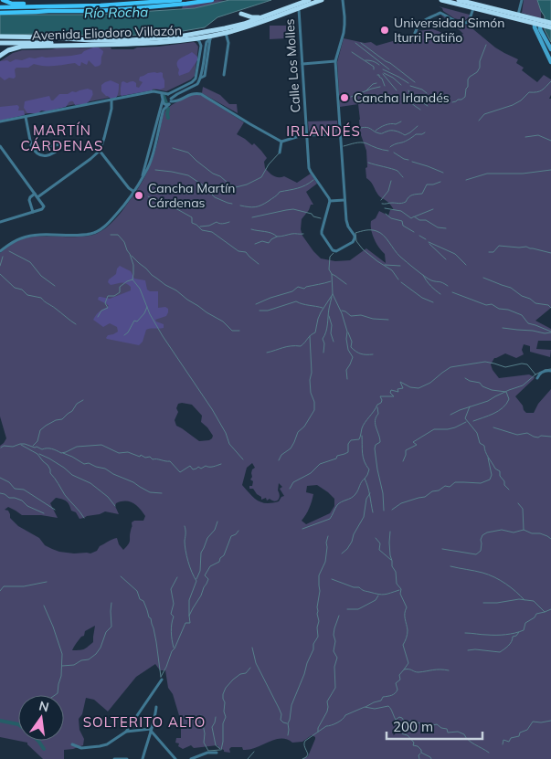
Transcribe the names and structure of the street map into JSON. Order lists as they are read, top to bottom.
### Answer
{
  "streets": {
    "highway": ["Avenida Eliodoro Villazón"],
    "street": ["Calle Los Molles"]
  },
  "crossings": [
    ["Avenida Eliodoro Villazón", "Calle Los Molles"]
  ],
  "districts": ["MARTÍN CÁRDENAS", "IRLANDÉS", "SOLTERITO ALTO"],
  "water": ["Río Rocha"],
  "places": ["Universidad Simón Iturri Patiño", "Cancha Irlandés", "Cancha Martín Cárdenas"],
  "scale_bar": "200 m",
  "north": "top"
}
